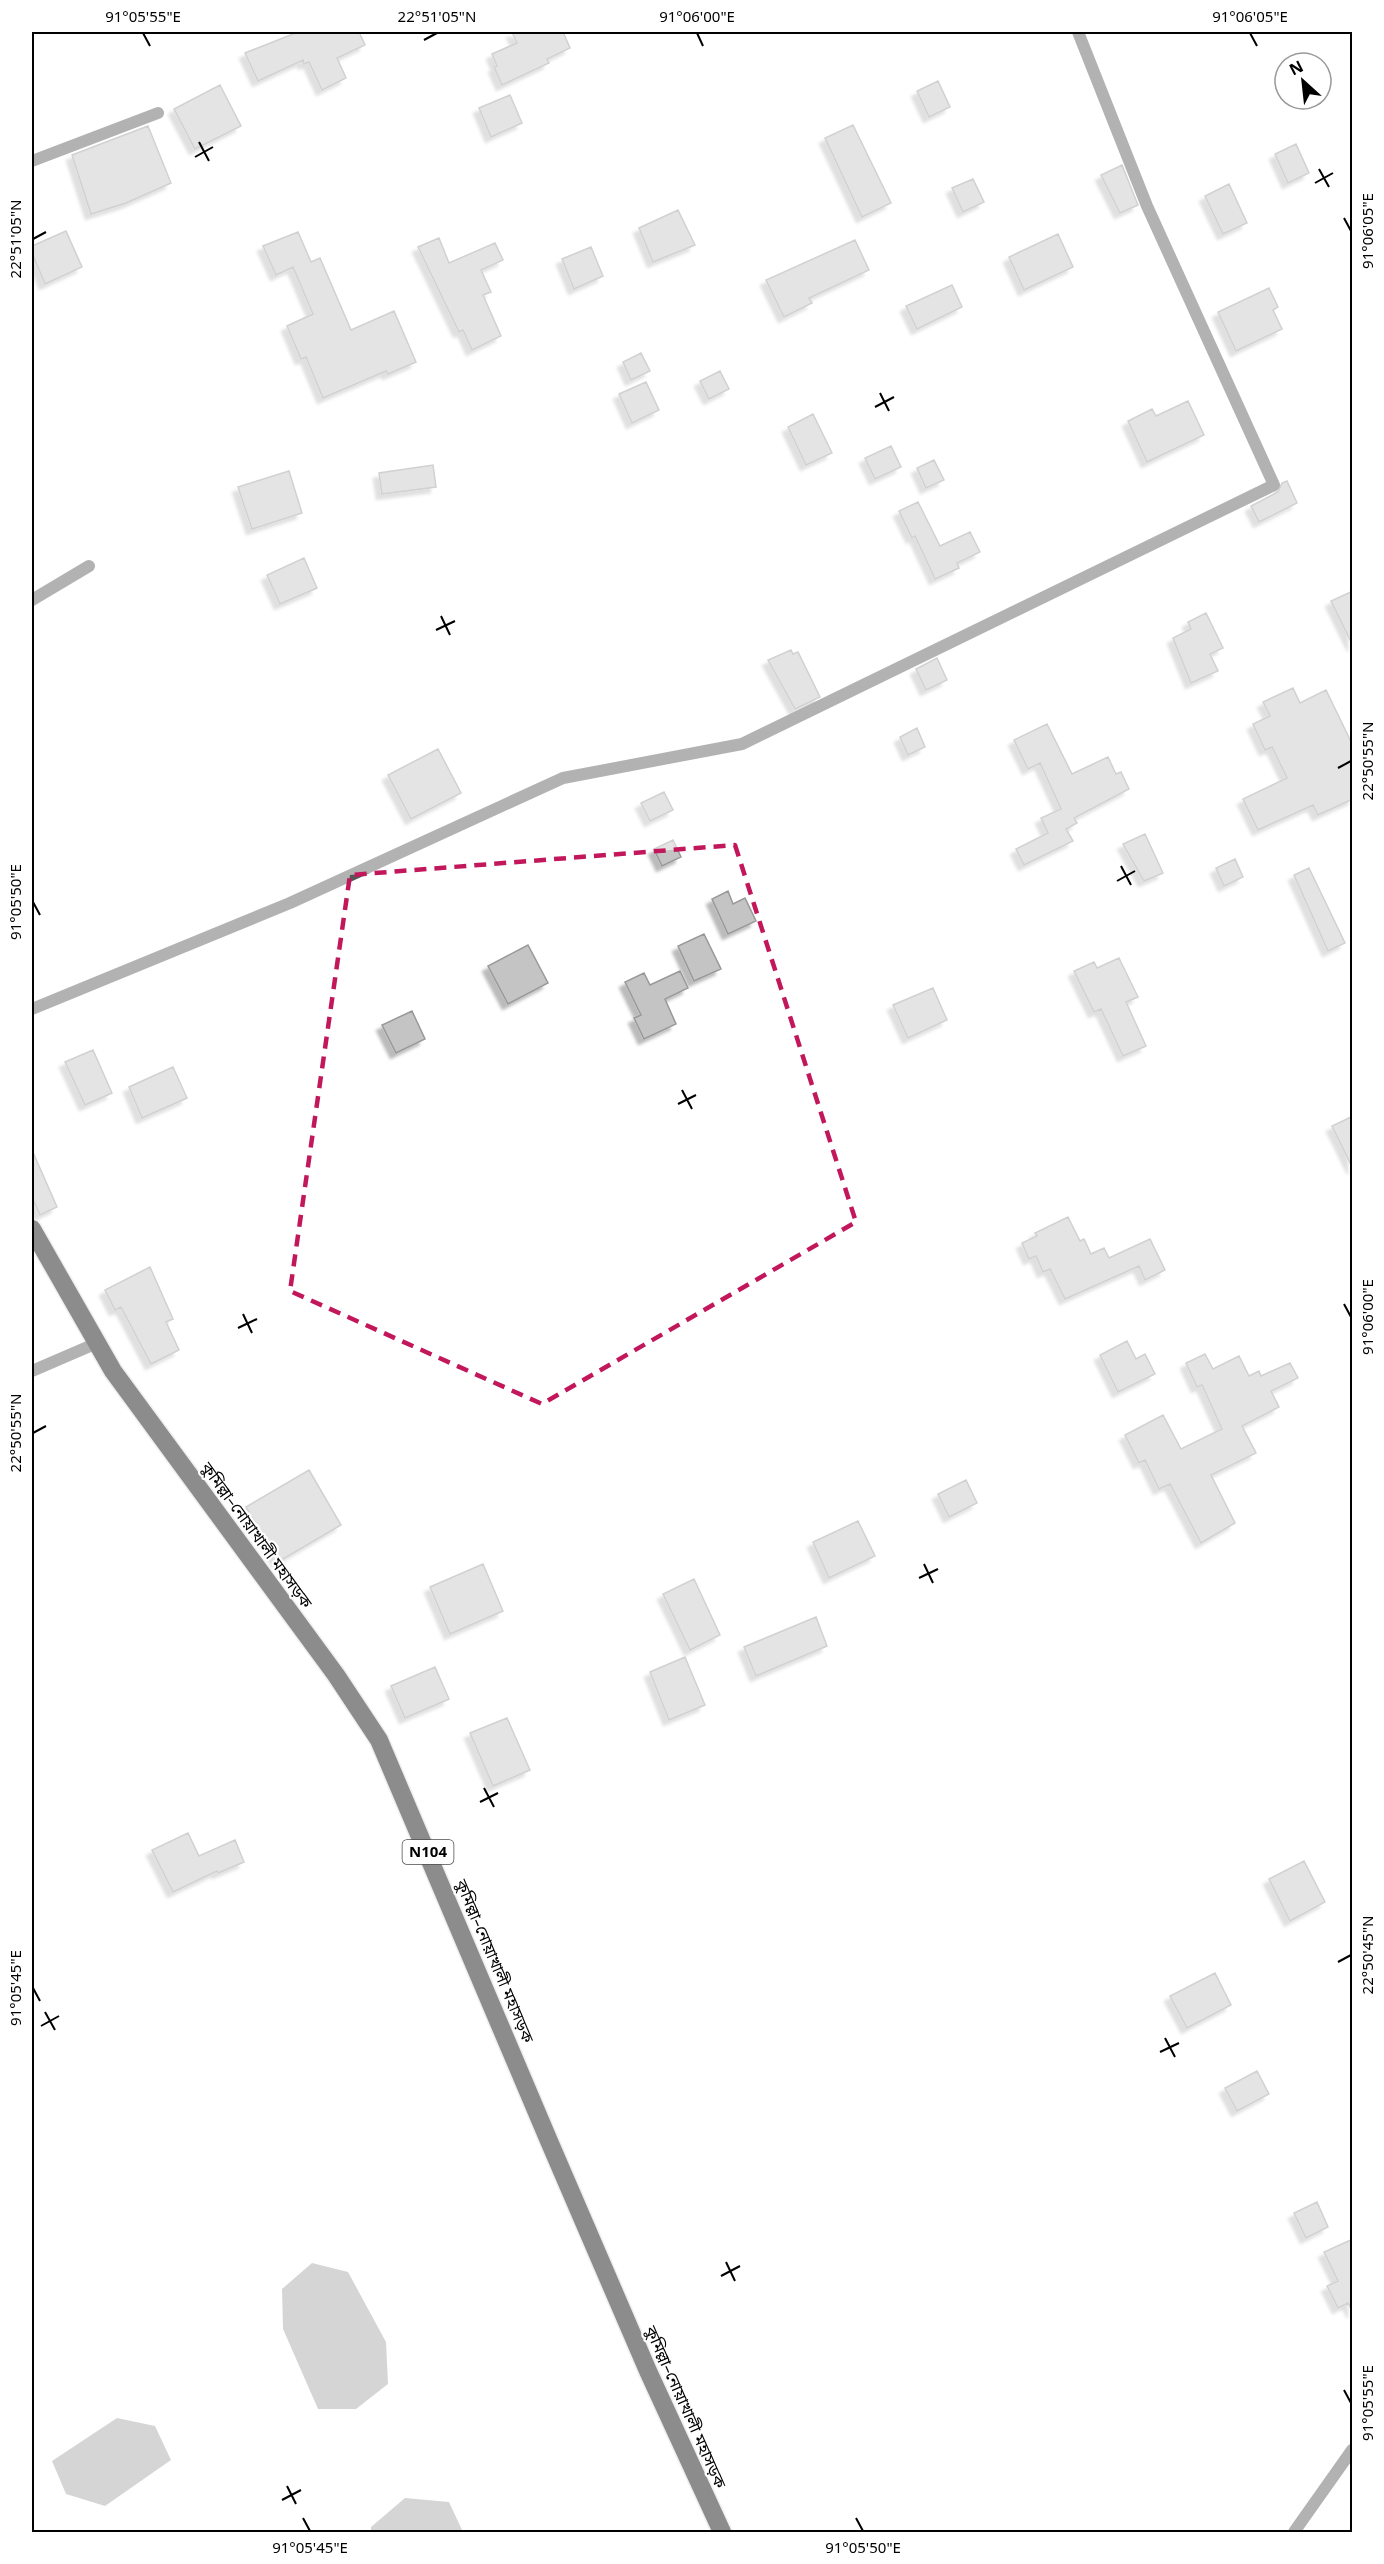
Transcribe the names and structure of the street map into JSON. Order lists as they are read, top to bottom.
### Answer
{
  "streets": {
    "highway": ["কুমিল্লা–নোয়াখালী মহাসড়ক", "N104"]
  },
  "north": "top left",
  "coordinates": [
    "91°05'55\"E",
    "22°51'05\"N",
    "91°06'00\"E",
    "91°06'05\"E",
    "22°50'55\"N",
    "91°05'50\"E",
    "22°50'45\"N",
    "91°05'45\"E"
  ]
}
